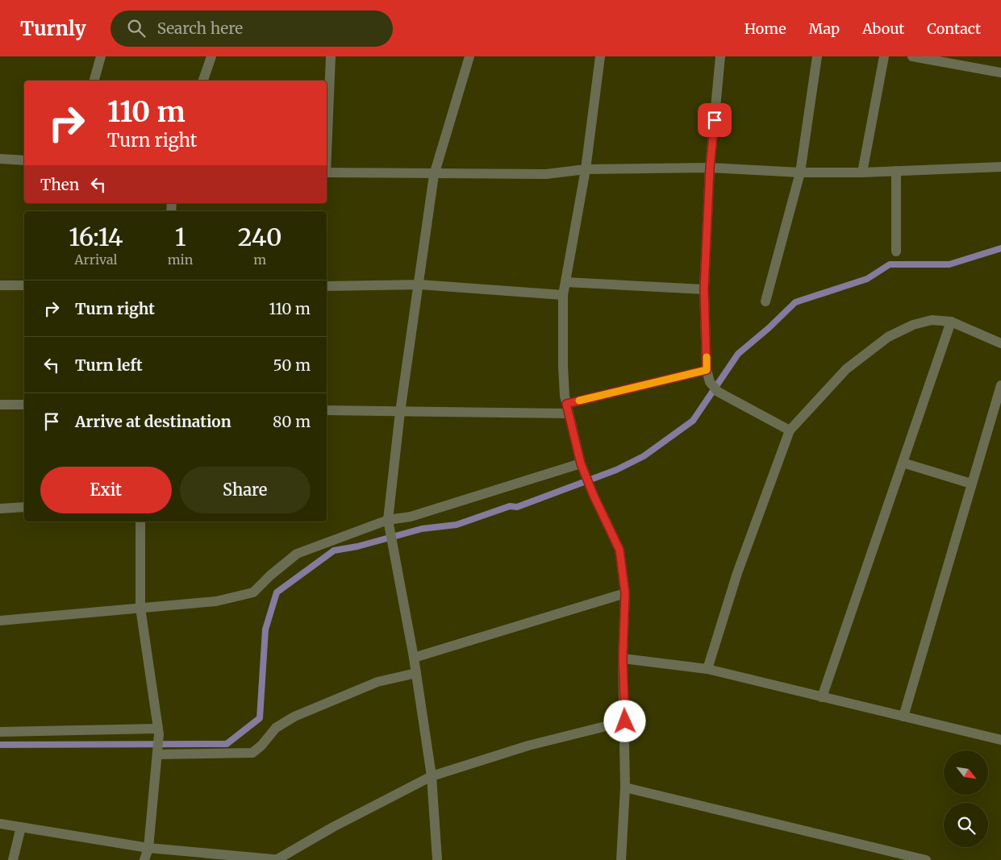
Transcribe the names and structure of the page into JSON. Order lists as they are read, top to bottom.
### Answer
{
  "north": "bottom right",
  "page": {
    "header": "Turnly",
    "search": "Search here",
    "nav": [
      "Home",
      "Map",
      "About",
      "Contact"
    ],
    "turn": ["110 m", "Turn right"],
    "then": "Then",
    "eta": [
      "16:14",
      "Arrival",
      "1",
      "min",
      "240",
      "m"
    ],
    "list": [
      {
        "name": "Turn right",
        "value": "110 m"
      },
      {
        "name": "Turn left",
        "value": "50 m"
      },
      {
        "name": "Arrive at destination",
        "value": "80 m"
      }
    ],
    "buttons": ["Exit", "Share"]
  }
}
